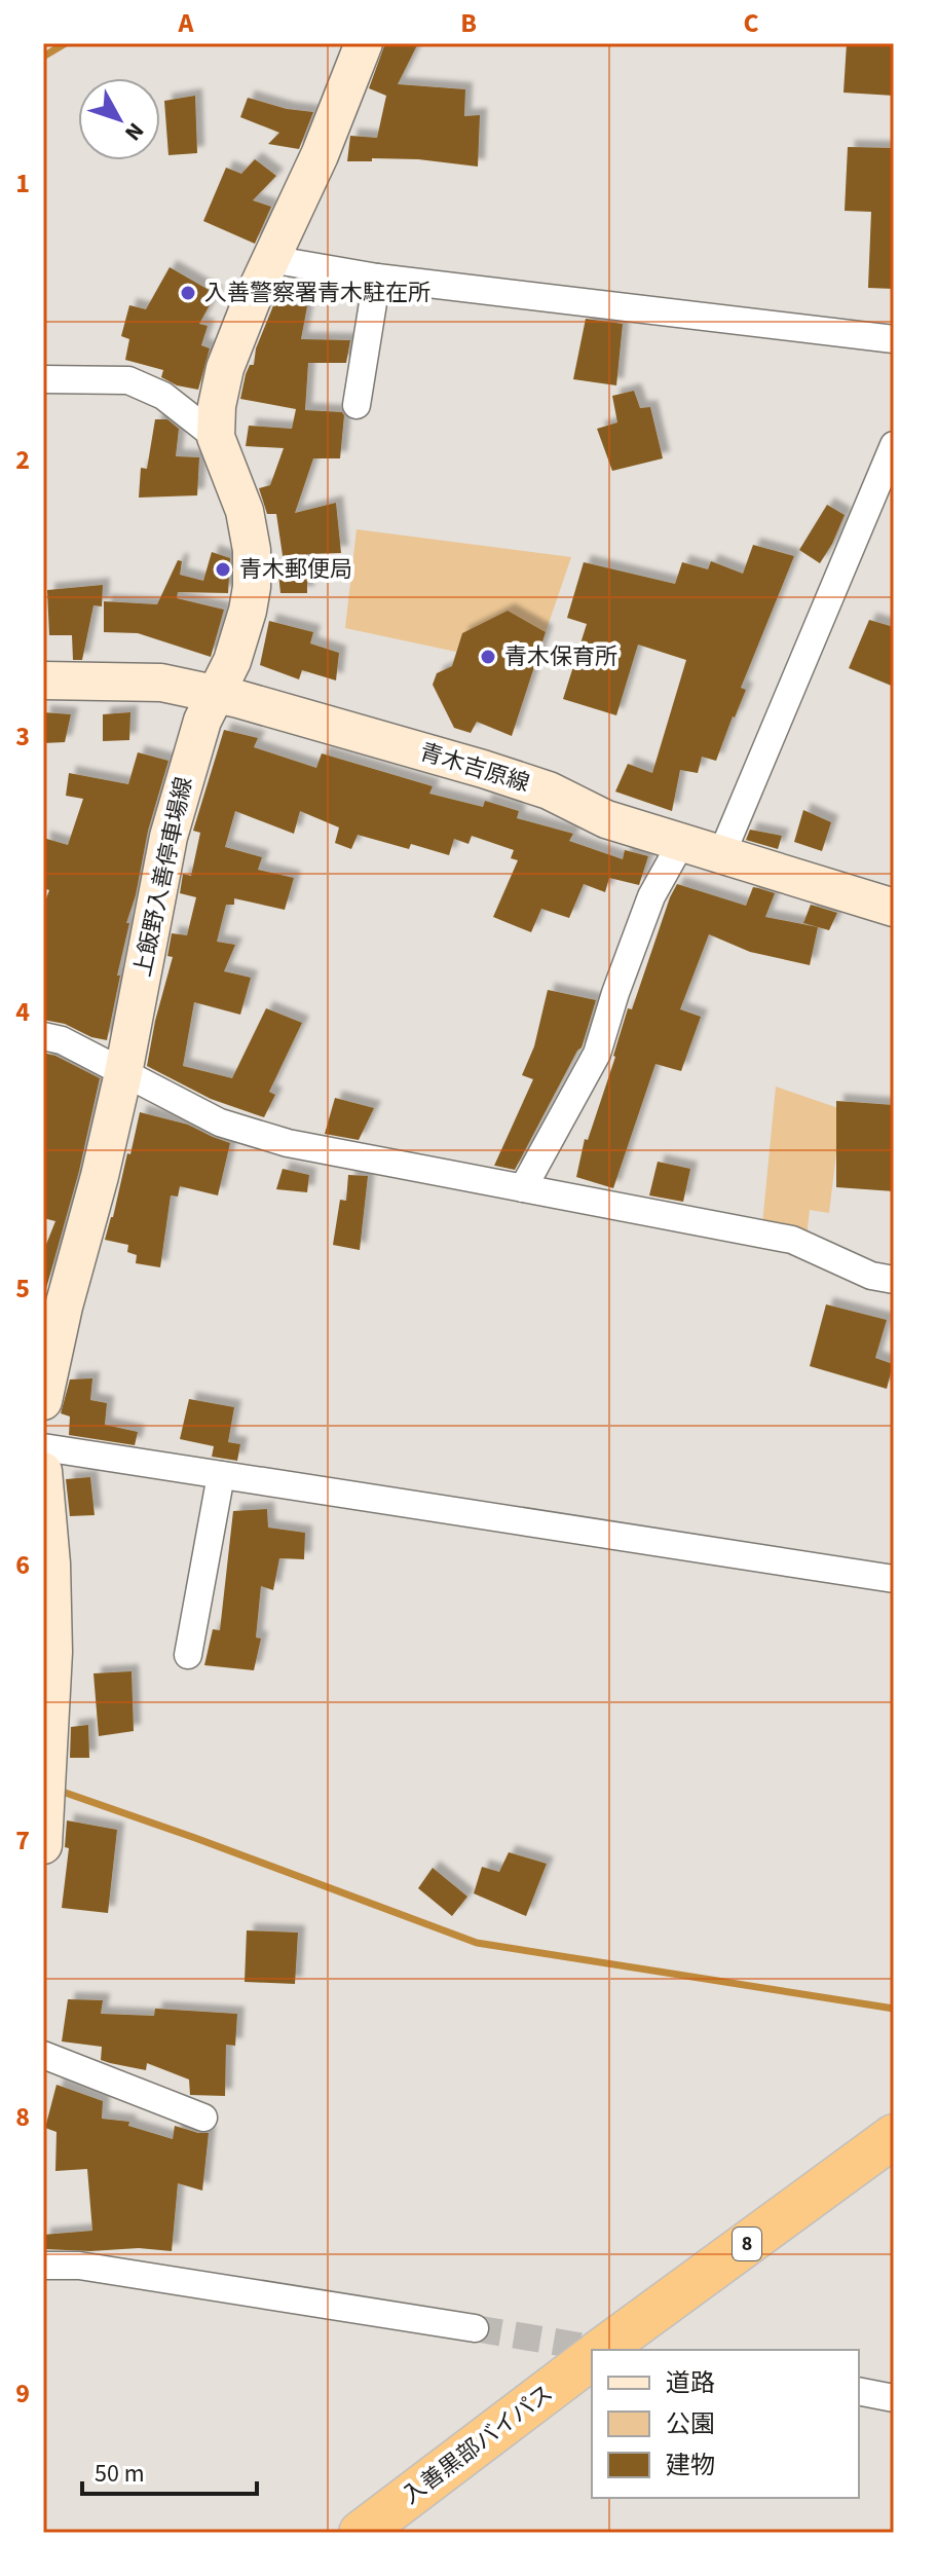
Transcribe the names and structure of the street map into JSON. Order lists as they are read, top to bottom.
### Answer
{
  "streets": {
    "highway": ["8", "入善黒部バイパス"],
    "main road": ["青木吉原線", "上飯野入善停車場線"]
  },
  "crossings": [
    ["青木吉原線", "上飯野入善停車場線"]
  ],
  "places": ["入善警察署青木駐在所", "青木郵便局", "青木保育所"],
  "legend": ["道路", "公園", "建物"],
  "scale_bar": "50 m",
  "north": "bottom right",
  "grid": {
    "columns": ["A", "B", "C"],
    "rows": [
      "1",
      "2",
      "3",
      "4",
      "5",
      "6",
      "7",
      "8",
      "9"
    ]
  }
}
